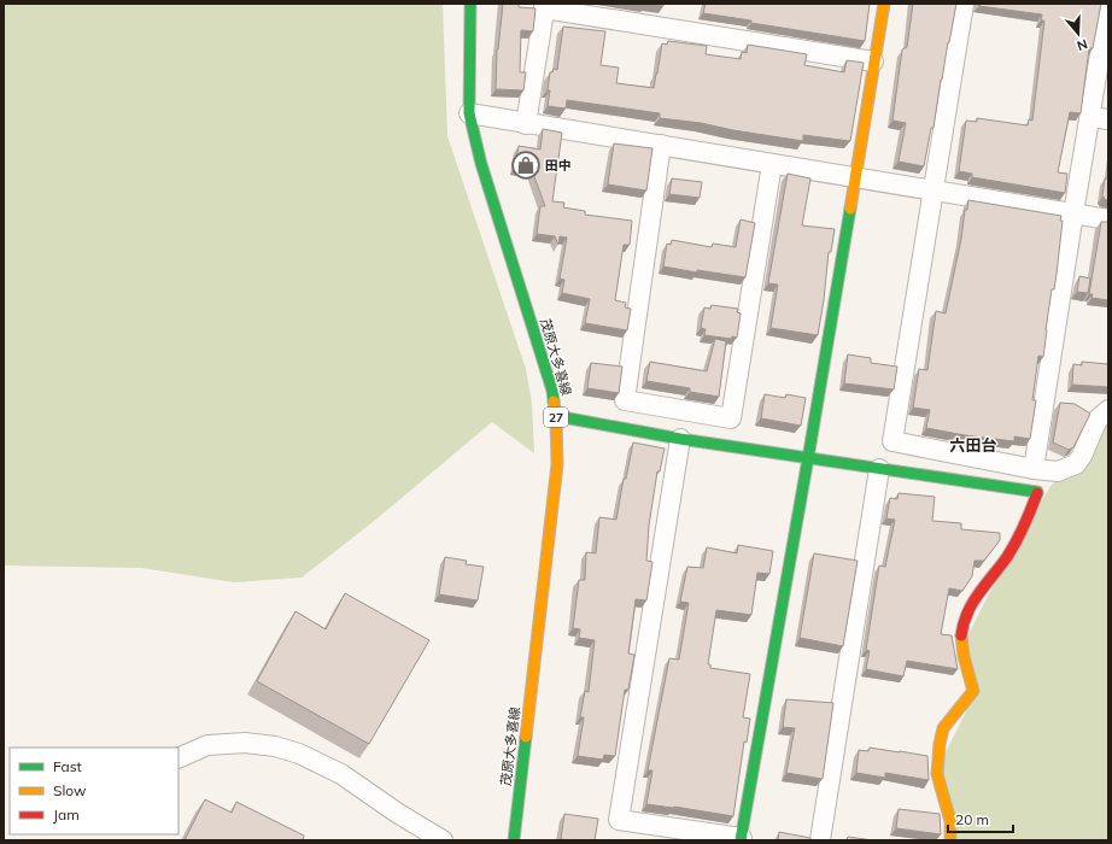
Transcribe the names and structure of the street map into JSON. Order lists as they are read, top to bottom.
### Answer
{
  "streets": {
    "street": ["茂原大多喜線", "27"]
  },
  "districts": ["六田台"],
  "places": {
    "shop": ["田中"]
  },
  "legend": ["Fast", "Slow", "Jam"],
  "scale_bar": "20 m",
  "north": "bottom"
}
